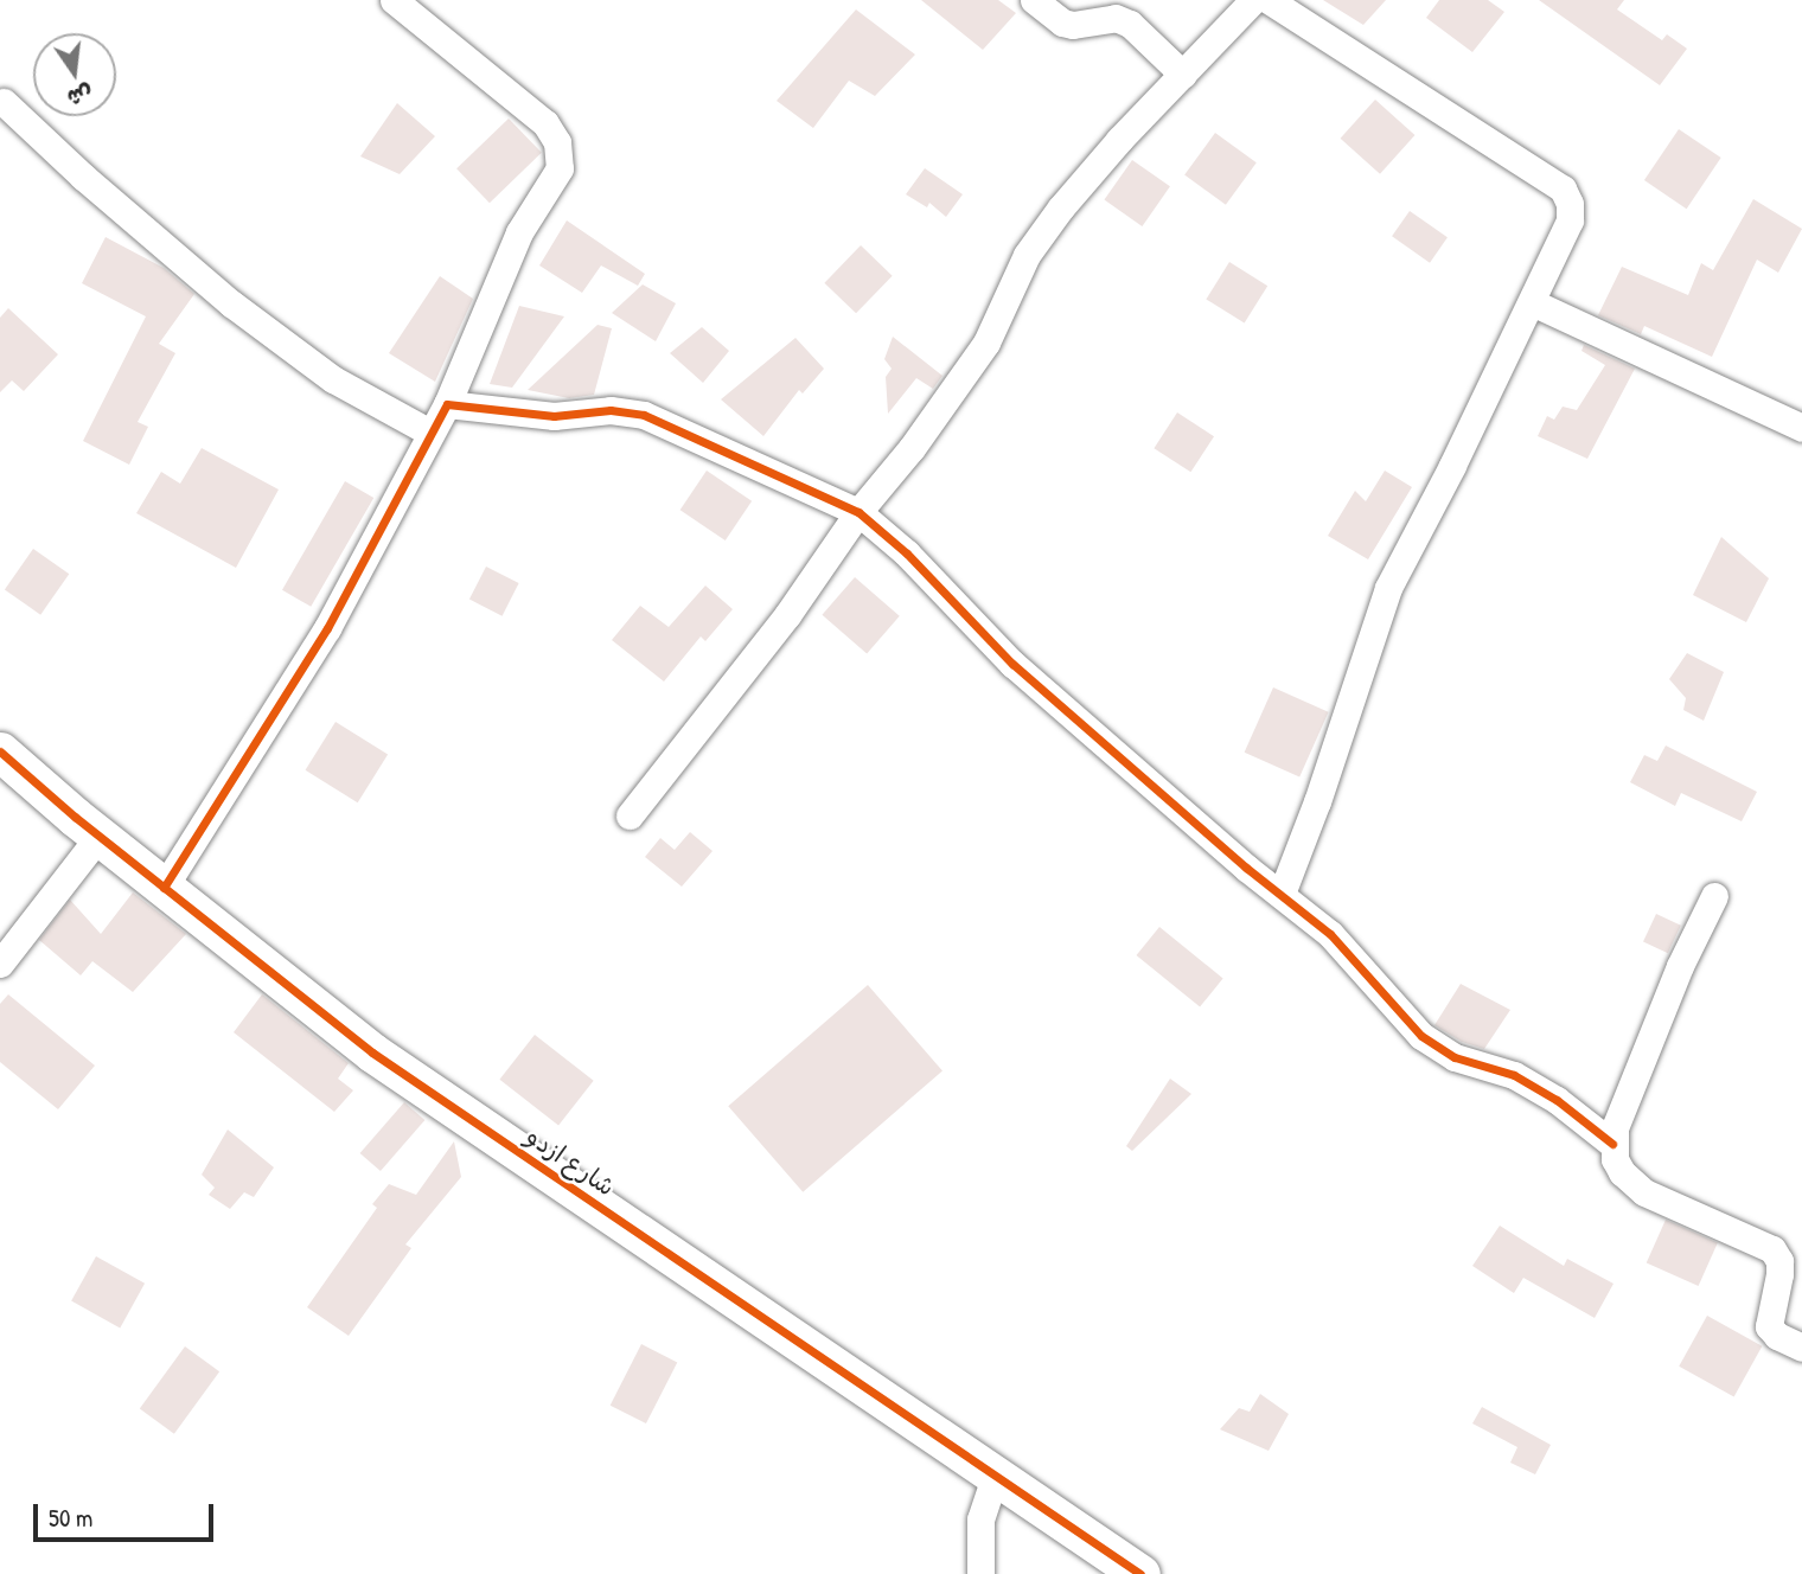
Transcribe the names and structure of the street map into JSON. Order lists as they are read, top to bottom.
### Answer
{
  "streets": {
    "street": ["شارع ازدو"]
  },
  "scale_bar": "50 m",
  "north": "bottom"
}
